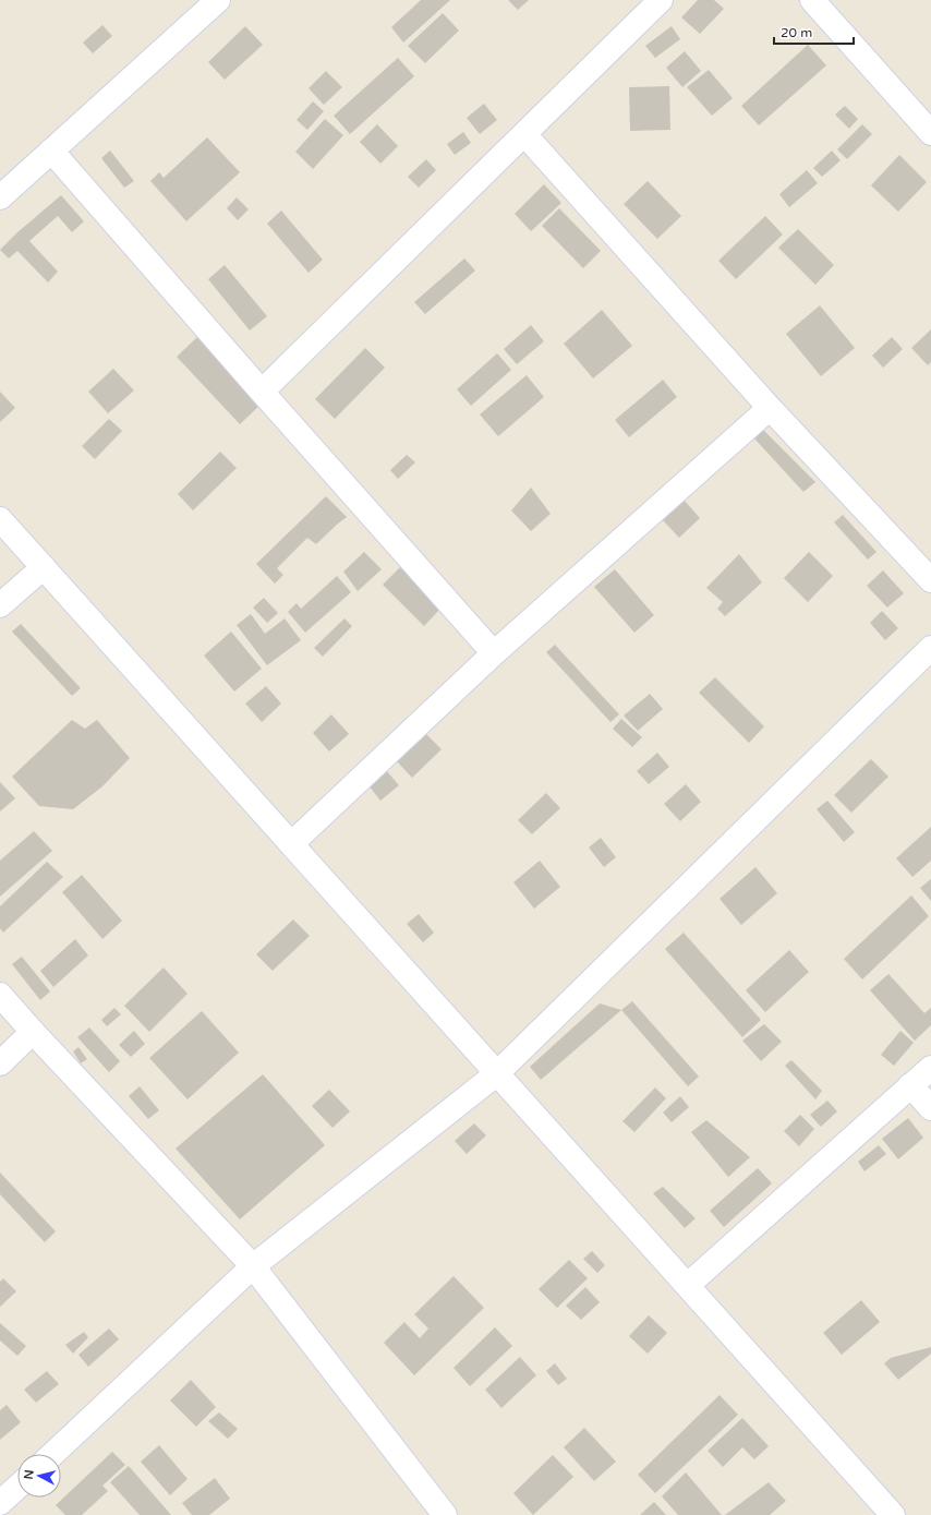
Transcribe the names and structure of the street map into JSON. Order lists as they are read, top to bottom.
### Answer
{
  "scale_bar": "20 m",
  "north": "left"
}
